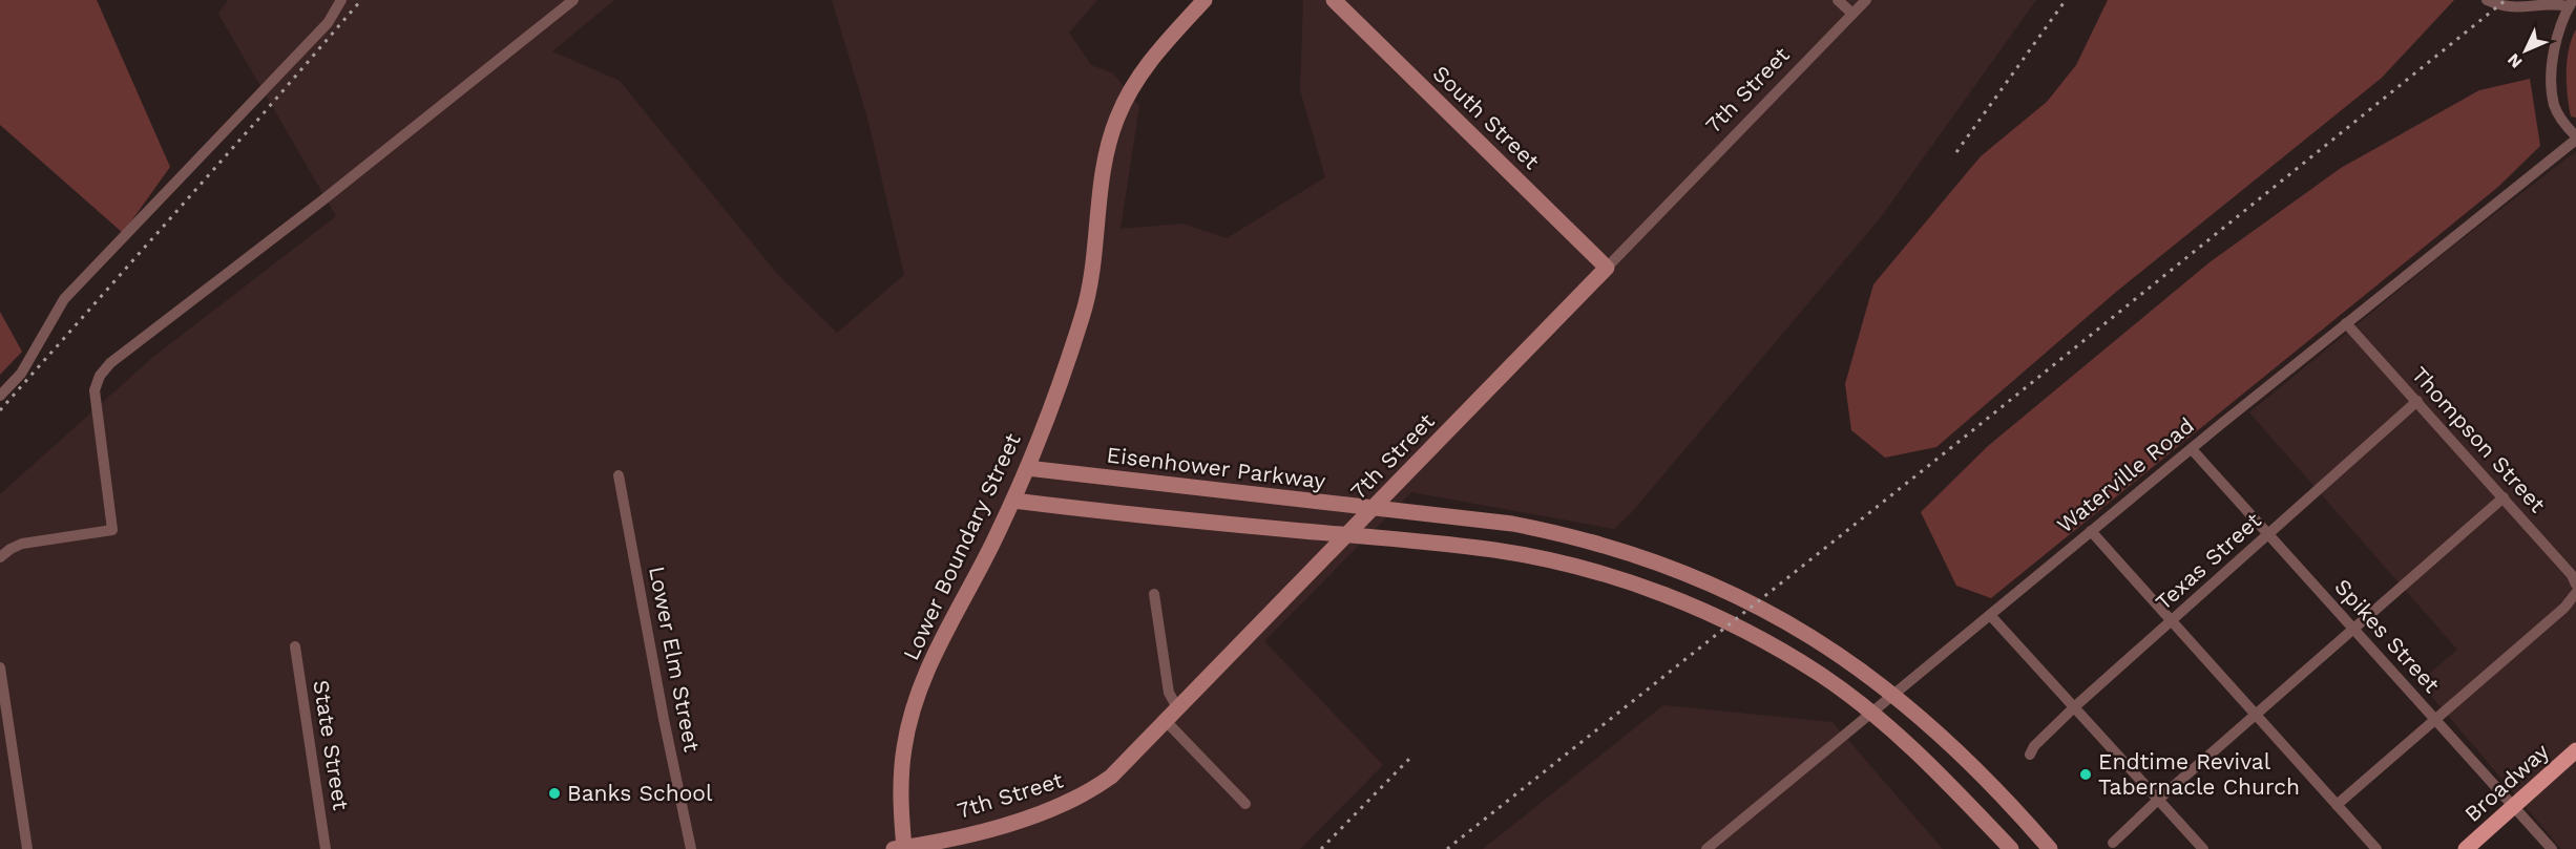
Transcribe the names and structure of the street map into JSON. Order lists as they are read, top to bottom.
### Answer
{
  "streets": {
    "main road": ["Broadway"],
    "street": [
      "7th Street",
      "South Street",
      "Thompson Street",
      "Eisenhower Parkway",
      "Waterville Road",
      "Lower Boundary Street",
      "Texas Street",
      "Spikes Street",
      "Lower Elm Street",
      "State Street"
    ]
  },
  "crossings": [
    ["7th Street", "South Street"],
    ["7th Street", "Lower Boundary Street"],
    ["Thompson Street", "Waterville Road"],
    ["Thompson Street", "Texas Street"],
    ["Eisenhower Parkway", "Lower Boundary Street"],
    ["Waterville Road", "Spikes Street"],
    ["Texas Street", "Spikes Street"],
    ["Spikes Street", "Broadway"]
  ],
  "places": ["Endtime Revival Tabernacle Church", "Banks School"],
  "north": "bottom left"
}
